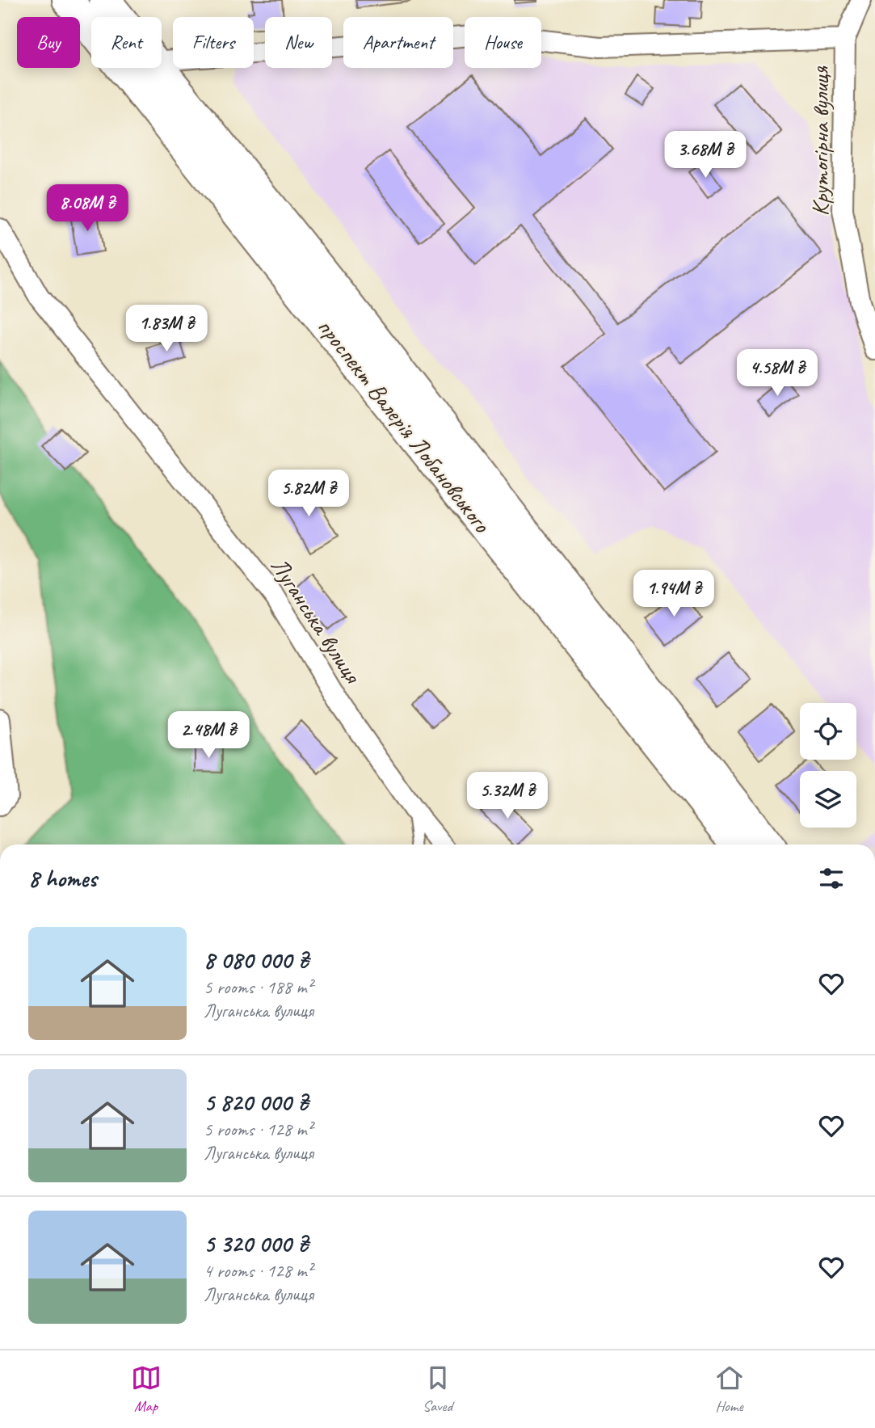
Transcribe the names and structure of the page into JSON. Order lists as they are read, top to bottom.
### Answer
{
  "streets": {
    "main road": ["проспект Валерія Лобановського"],
    "street": ["Крутогірна вулиця", "Луганська вулиця"]
  },
  "page": {
    "chip": [
      "Buy",
      "Rent",
      "Filters",
      "New",
      "Apartment",
      "House"
    ],
    "price": [
      "3.68M ₴",
      "8.08M ₴",
      "1.83M ₴",
      "4.58M ₴",
      "5.82M ₴",
      "1.94M ₴",
      "2.48M ₴",
      "5.32M ₴"
    ],
    "heading": "8 homes",
    "list": [
      {
        "name": "8 080 000 ₴",
        "note": "5 rooms · 188 m² · Луганська вулиця"
      },
      {
        "name": "5 820 000 ₴",
        "note": "5 rooms · 128 m² · Луганська вулиця"
      },
      {
        "name": "5 320 000 ₴",
        "note": "4 rooms · 128 m² · Луганська вулиця"
      }
    ],
    "tabs": ["Map", "Saved", "Home"]
  }
}
